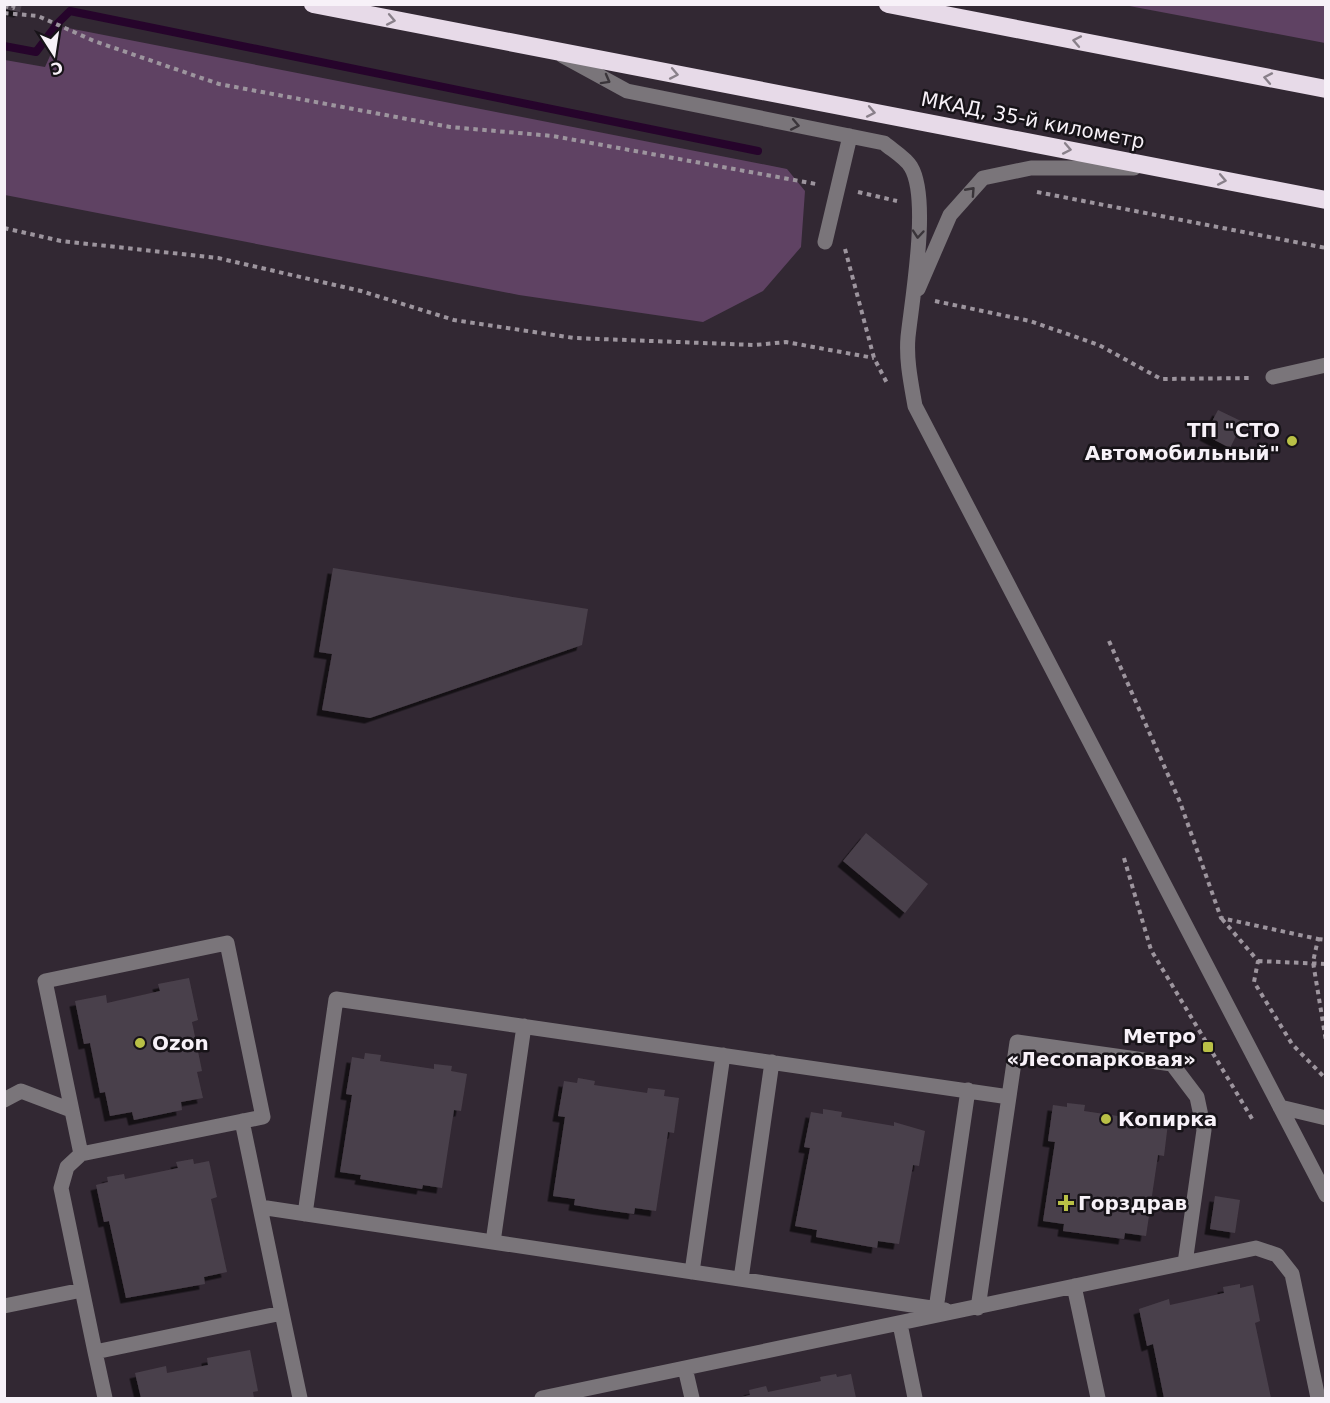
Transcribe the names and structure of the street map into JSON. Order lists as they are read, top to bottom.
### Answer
{
  "streets": {
    "highway": ["МКАД, 35-й километр"]
  },
  "places": {
    "other": ["ТП \"СТО Автомобильный\"", "Ozon", "Копирка"],
    "transit": ["Метро «Лесопарковая»"],
    "health": ["Горздрав"]
  },
  "north": "bottom"
}
